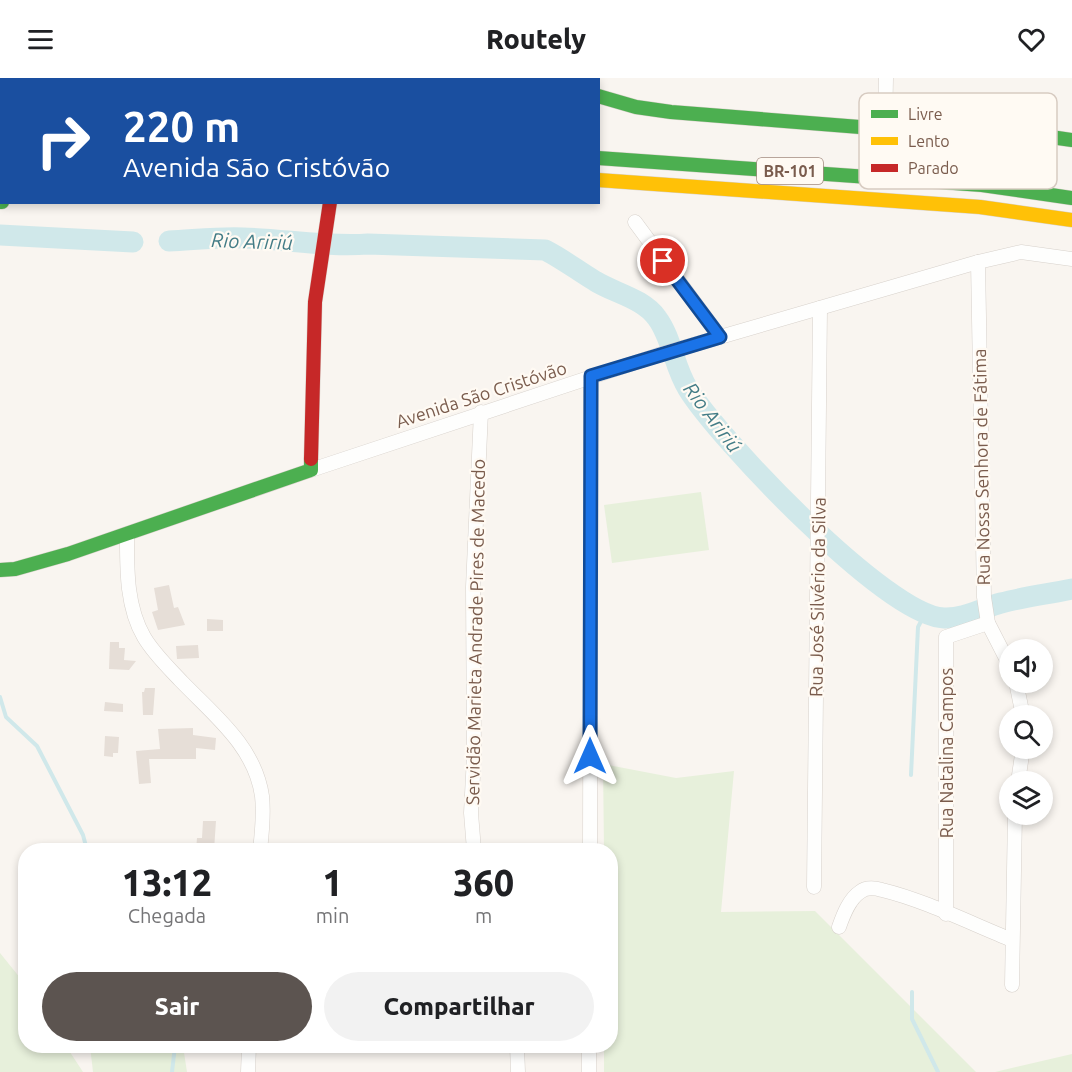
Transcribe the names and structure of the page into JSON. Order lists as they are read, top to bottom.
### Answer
{
  "streets": {
    "main road": ["BR-101", "Avenida São Cristóvão"],
    "street": [
      "Rua Nossa Senhora de Fátima",
      "Rua José Silvério da Silva",
      "Servidão Marieta Andrade Pires de Macedo",
      "Rua Natalina Campos"
    ]
  },
  "crossings": [
    ["Avenida São Cristóvão", "Rua Nossa Senhora de Fátima"],
    ["Avenida São Cristóvão", "Rua José Silvério da Silva"],
    ["Avenida São Cristóvão", "Servidão Marieta Andrade Pires de Macedo"],
    ["Rua Nossa Senhora de Fátima", "Rua Natalina Campos"]
  ],
  "water": ["Rio Aririú"],
  "legend": ["Livre", "Lento", "Parado"],
  "page": {
    "header": "Routely",
    "turn": ["220 m", "Avenida São Cristóvão"],
    "eta": [
      "13:12",
      "Chegada",
      "1",
      "min",
      "360",
      "m"
    ],
    "buttons": ["Sair", "Compartilhar"]
  }
}
